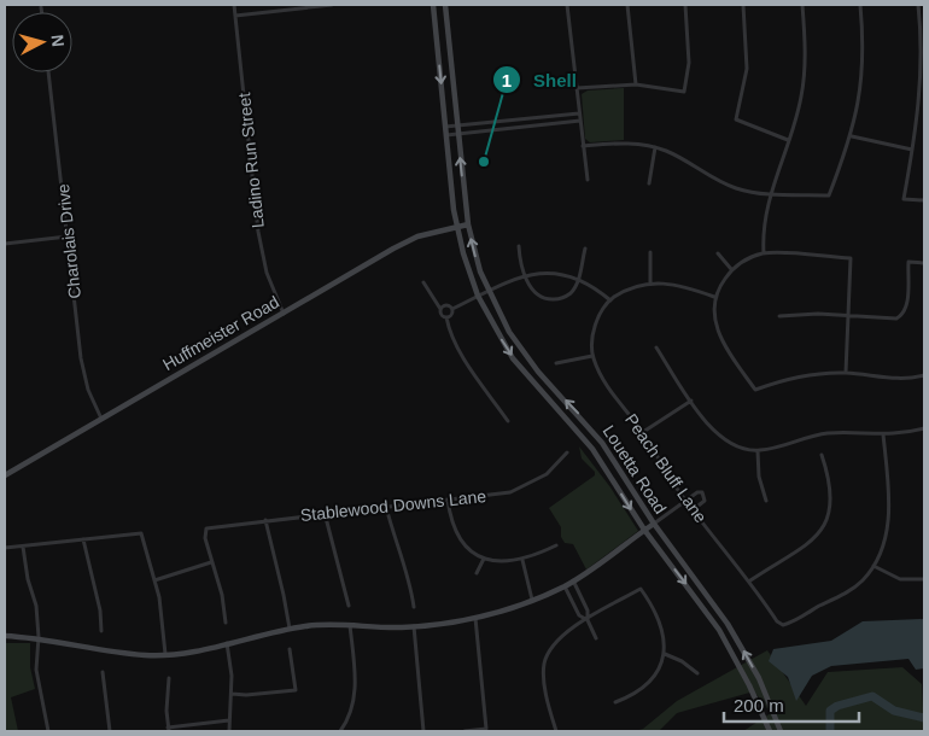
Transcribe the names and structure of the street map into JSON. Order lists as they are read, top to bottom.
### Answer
{
  "streets": {
    "main road": ["Huffmeister Road", "Louetta Road"],
    "street": [
      "Ladino Run Street",
      "Charolais Drive",
      "Peach Bluff Lane",
      "Stablewood Downs Lane"
    ]
  },
  "crossings": [
    ["Ladino Run Street", "Huffmeister Road"],
    ["Charolais Drive", "Huffmeister Road"],
    ["Huffmeister Road", "Louetta Road"]
  ],
  "places": ["Shell"],
  "scale_bar": "200 m",
  "north": "right"
}
